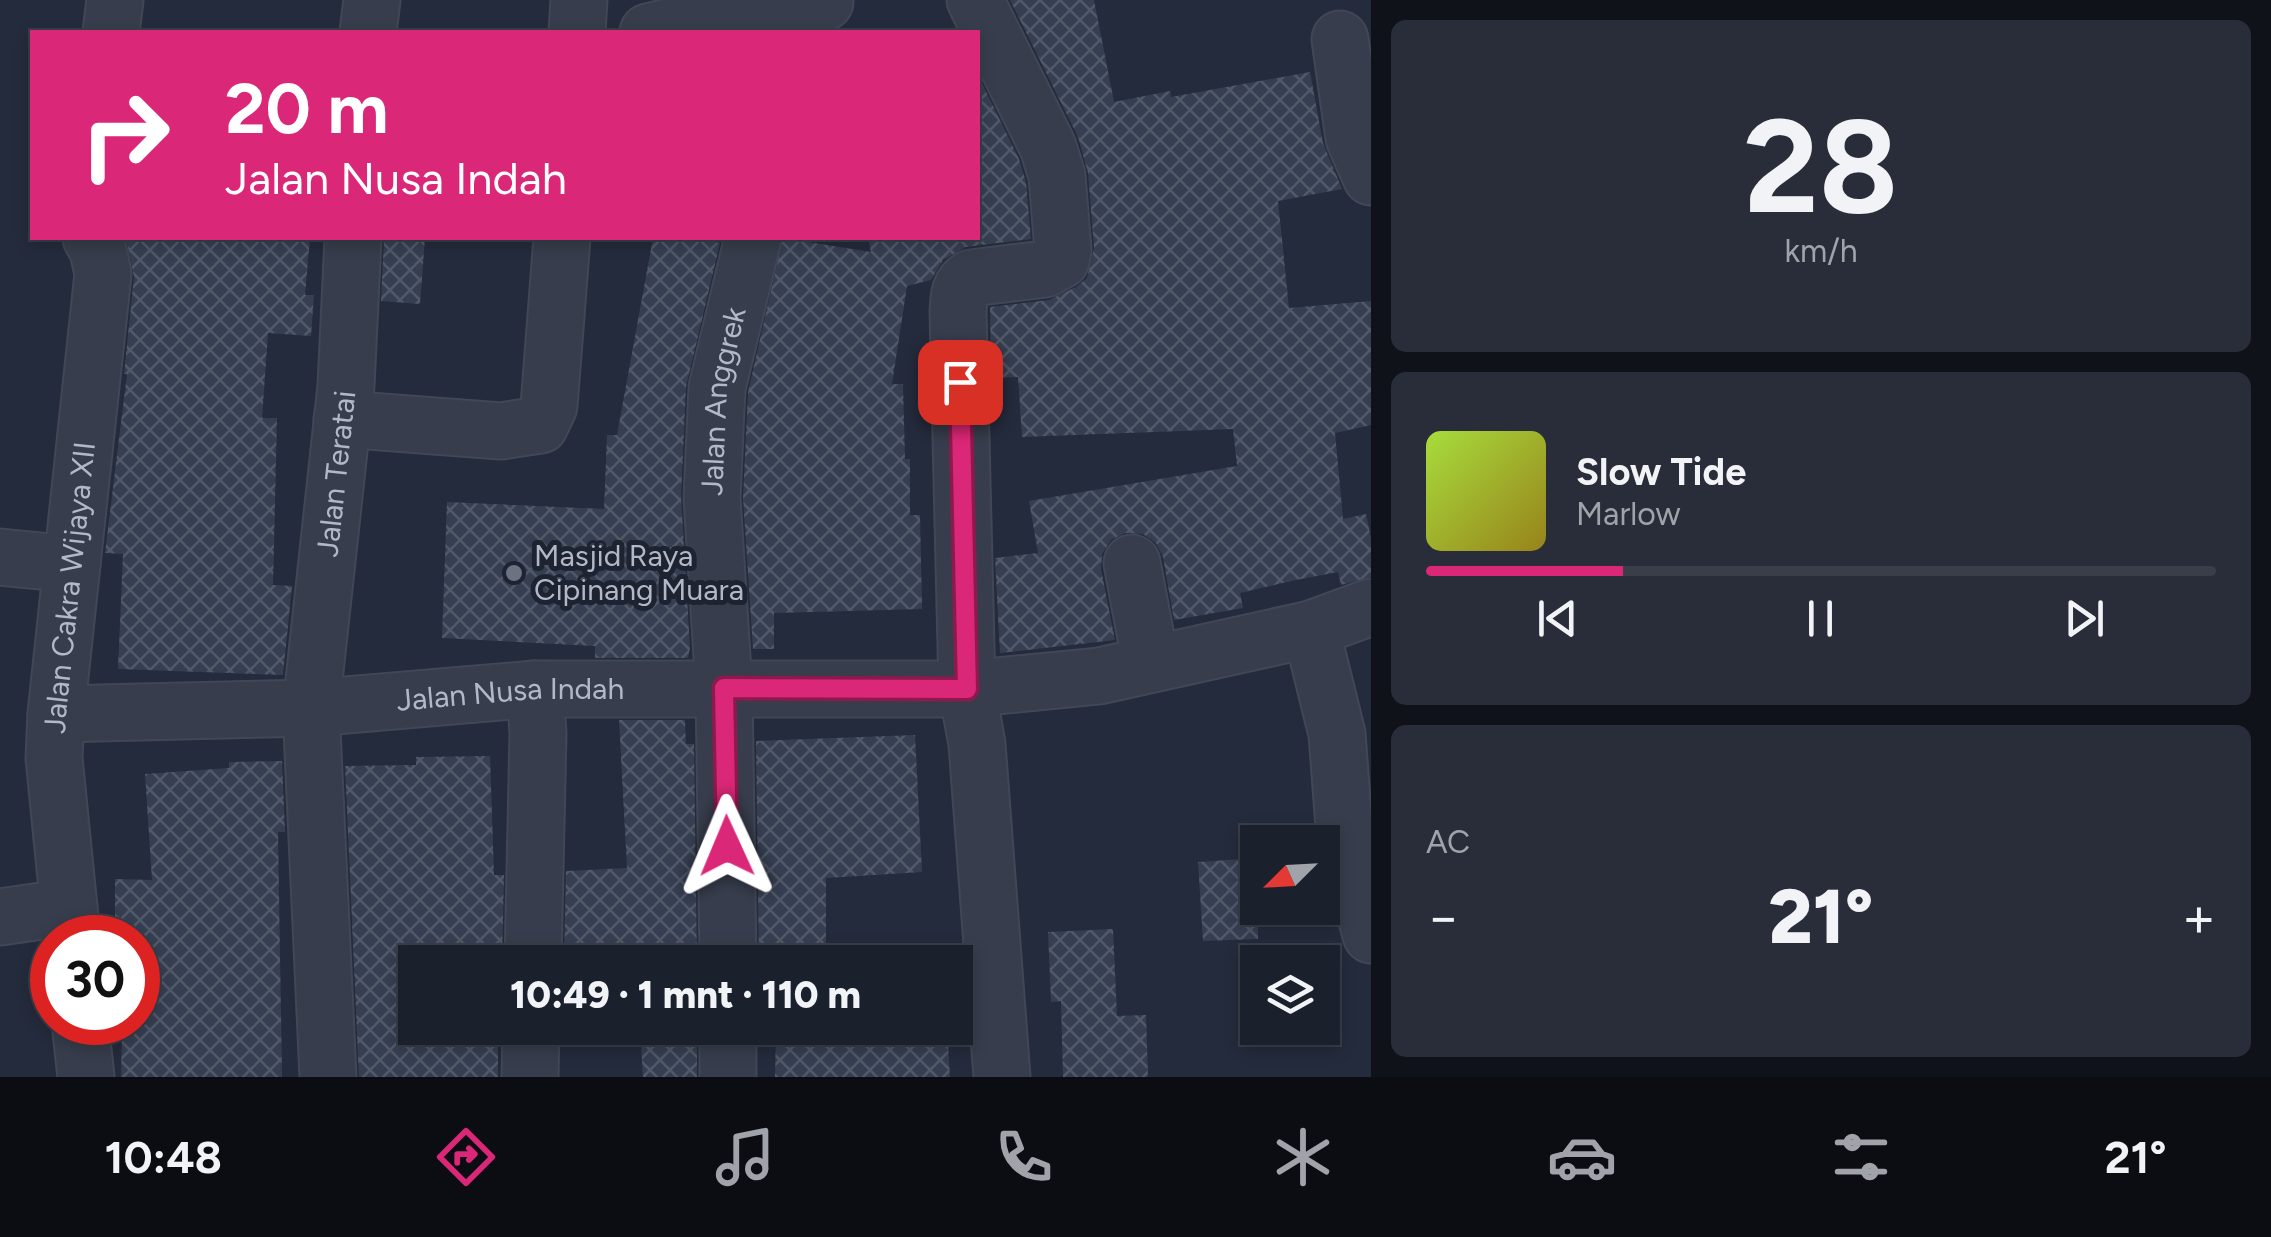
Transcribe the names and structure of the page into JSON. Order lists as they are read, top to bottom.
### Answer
{
  "streets": {
    "street": [
      "Jalan Anggrek",
      "Jalan Teratai",
      "Jalan Cakra Wijaya XII",
      "Jalan Nusa Indah"
    ]
  },
  "crossings": [
    ["Jalan Anggrek", "Jalan Nusa Indah"],
    ["Jalan Teratai", "Jalan Nusa Indah"],
    ["Jalan Cakra Wijaya XII", "Jalan Nusa Indah"]
  ],
  "places": ["Masjid Raya Cipinang Muara"],
  "north": "bottom left",
  "page": {
    "tile": [
      ["28", "km/h"],
      "AC"
    ],
    "turn": ["20 m", "Jalan Nusa Indah"],
    "song": ["Slow Tide", "Marlow"],
    "heat": ["−", "21°", "+"],
    "limit": "30",
    "trip": "10:49 · 1 mnt · 110 m",
    "tabs": ["10:48", "21°"]
  }
}
